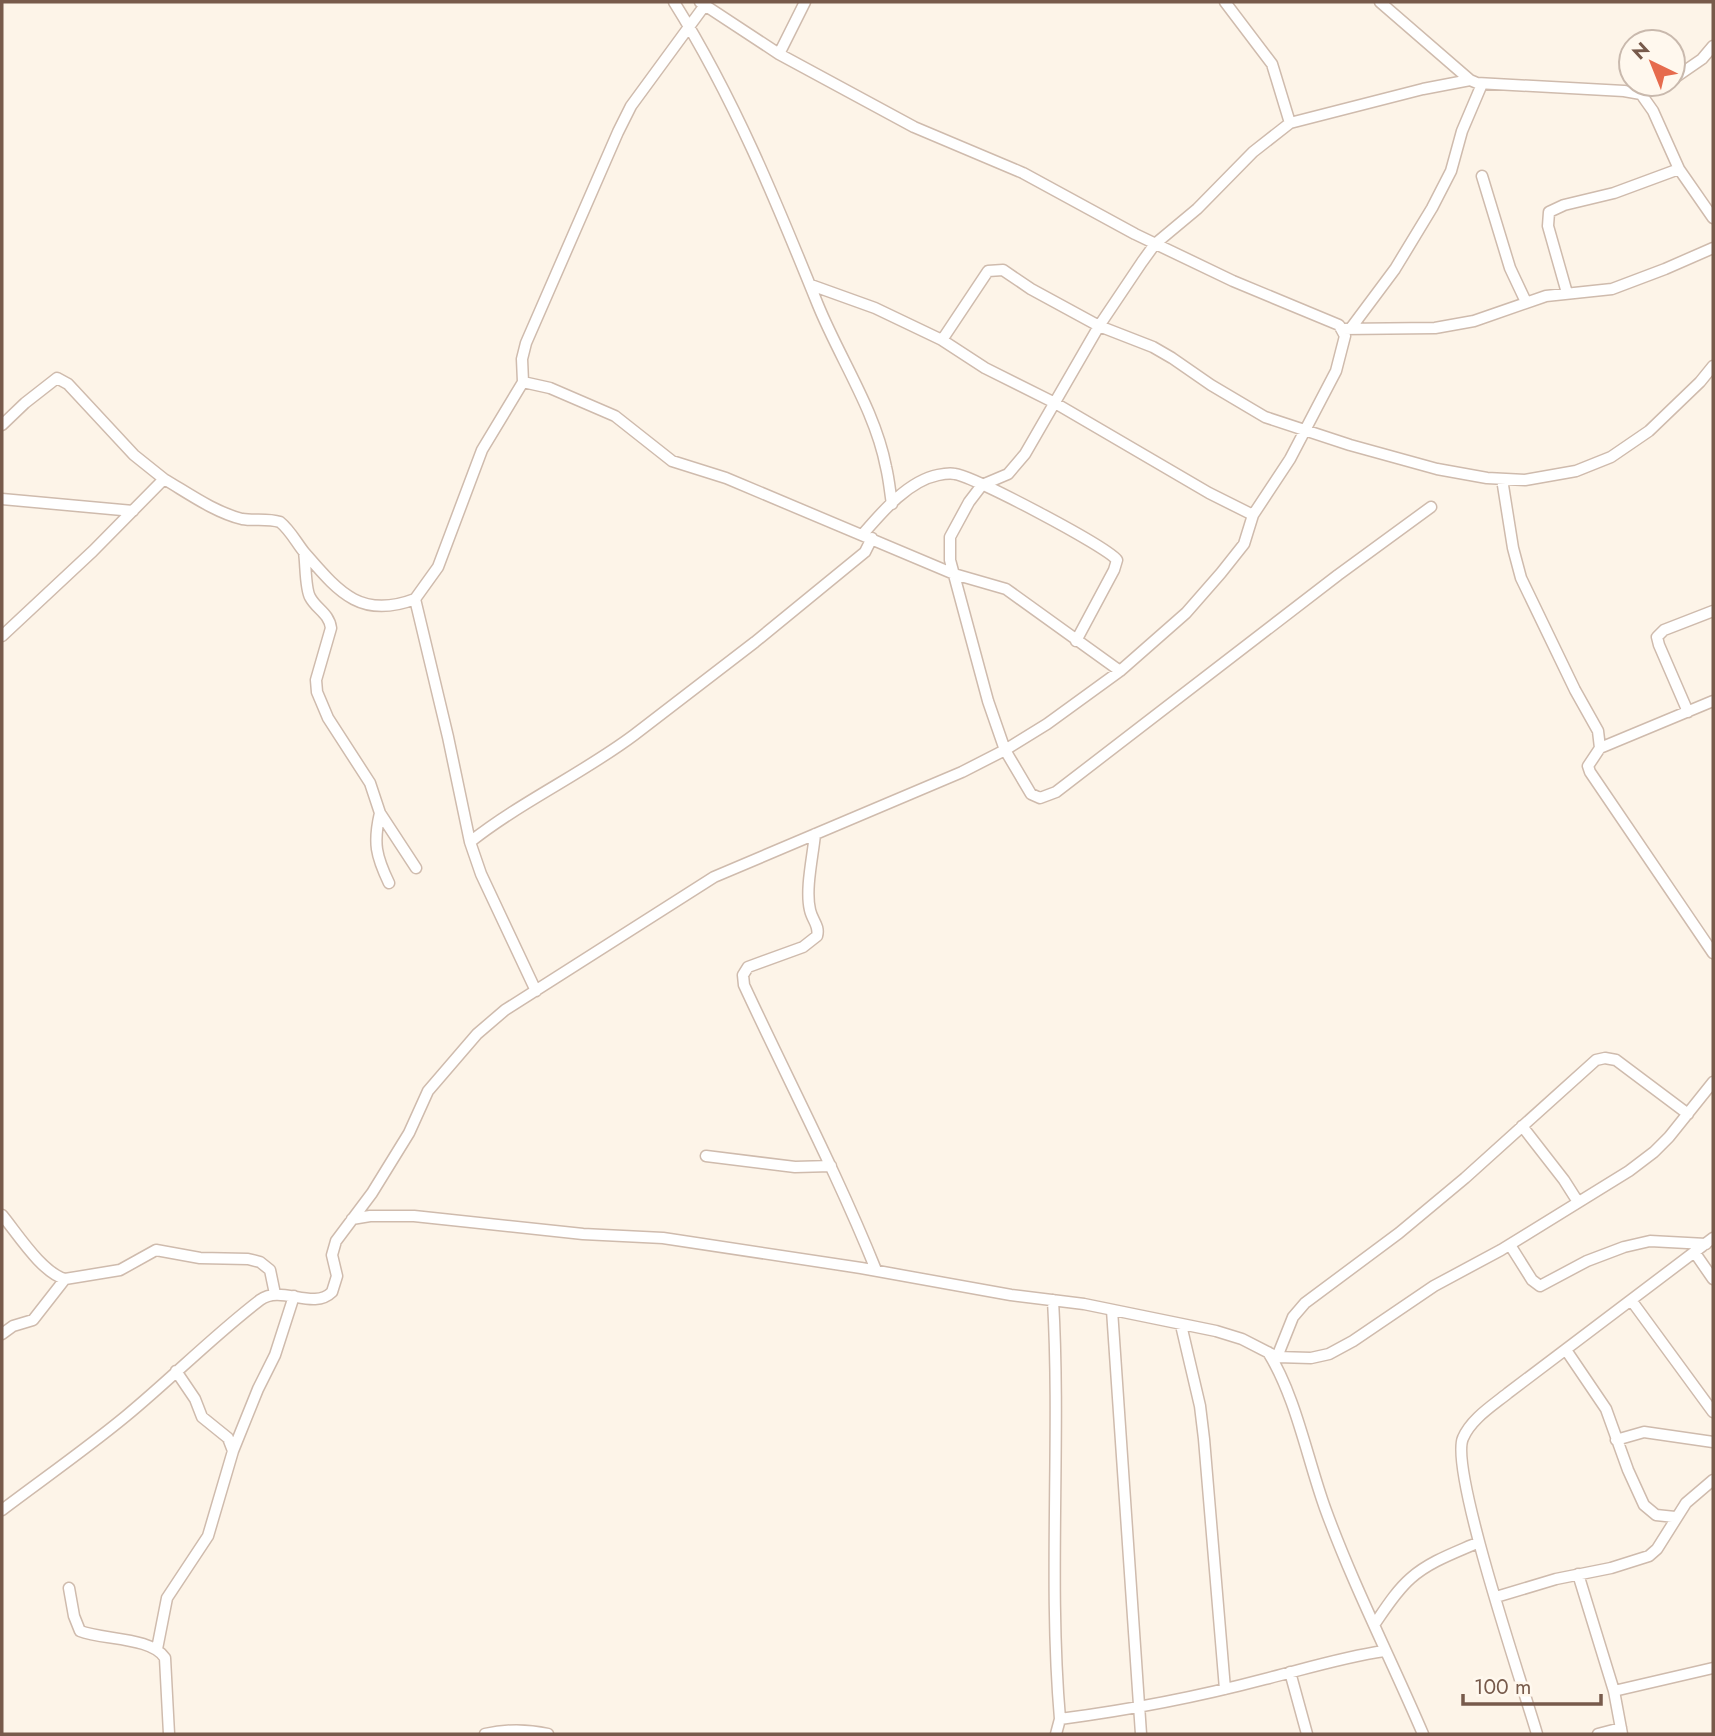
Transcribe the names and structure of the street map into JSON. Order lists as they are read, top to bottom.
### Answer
{
  "scale_bar": "100 m",
  "north": "top left"
}
